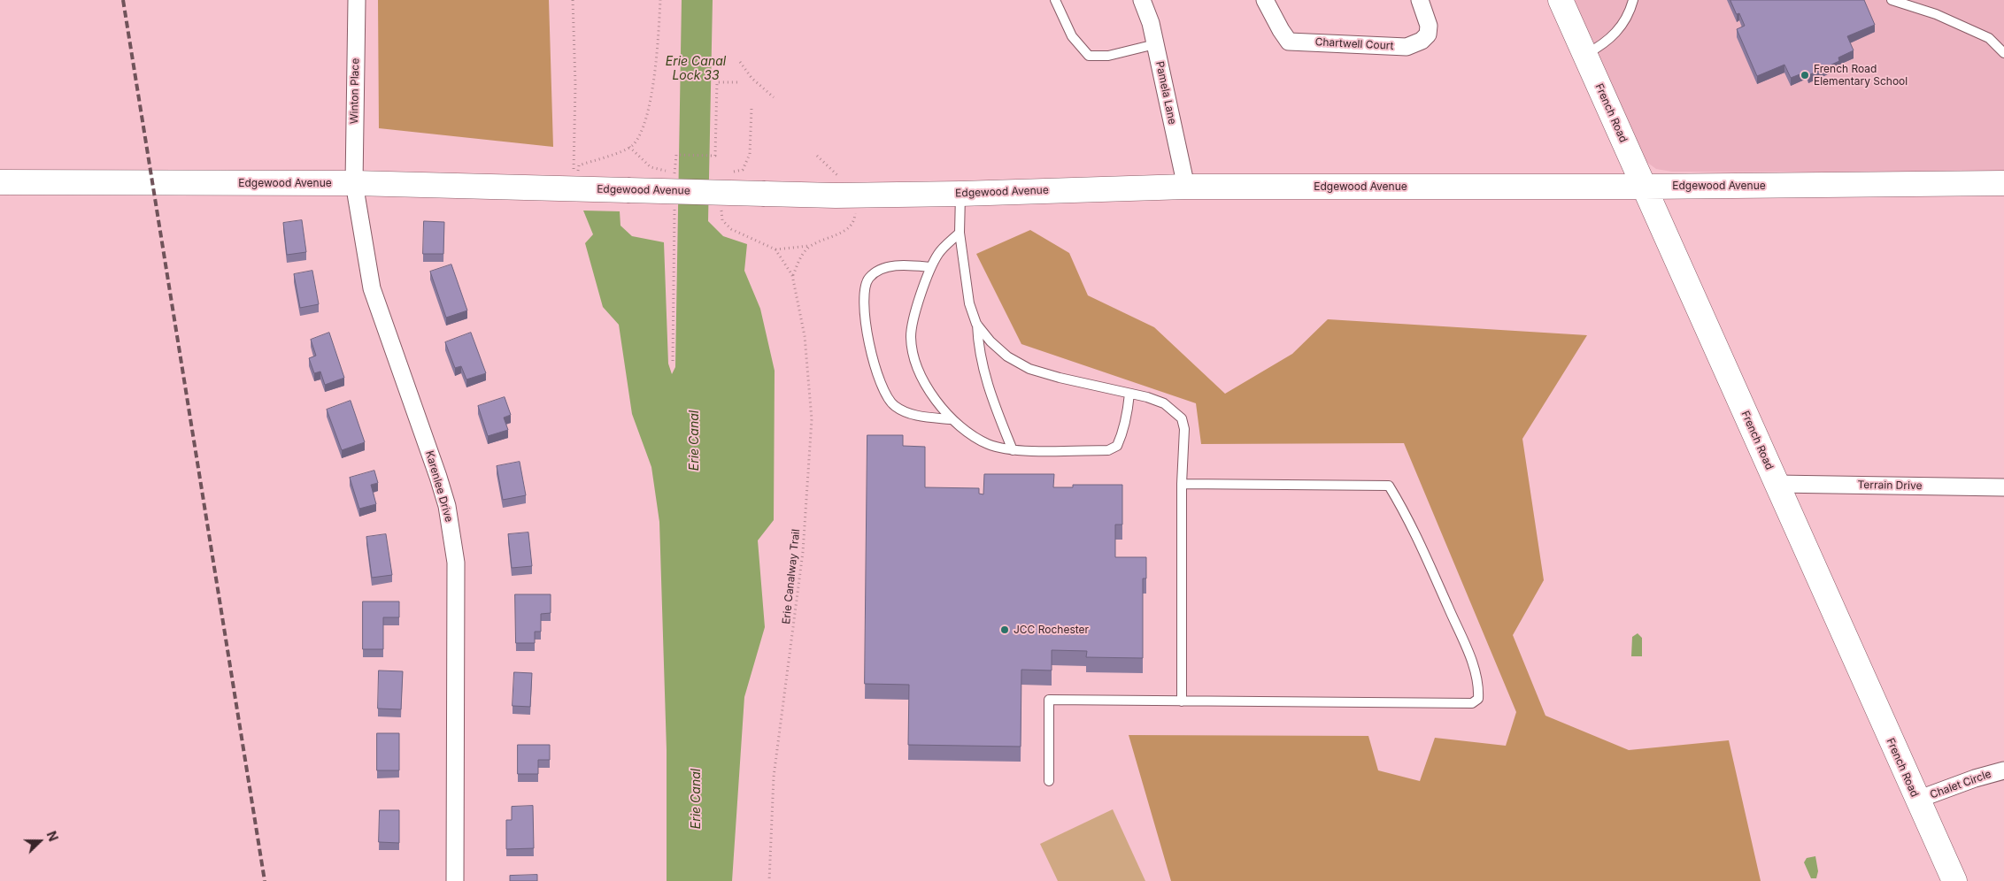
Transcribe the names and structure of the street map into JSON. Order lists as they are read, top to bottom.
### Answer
{
  "streets": {
    "street": [
      "Chartwell Court",
      "Winton Place",
      "Pamela Lane",
      "French Road",
      "Edgewood Avenue",
      "Terrain Drive",
      "Karenlee Drive",
      "Chalet Circle"
    ],
    "path": ["Erie Canalway Trail"]
  },
  "crossings": [
    ["Winton Place", "Edgewood Avenue"],
    ["Winton Place", "Karenlee Drive"],
    ["Pamela Lane", "Edgewood Avenue"],
    ["French Road", "Edgewood Avenue"],
    ["French Road", "Terrain Drive"],
    ["French Road", "Chalet Circle"],
    ["Edgewood Avenue", "Karenlee Drive"]
  ],
  "water": ["Erie Canal Lock 33", "Erie Canal"],
  "places": ["French Road Elementary School", "JCC Rochester"],
  "north": "right"
}
